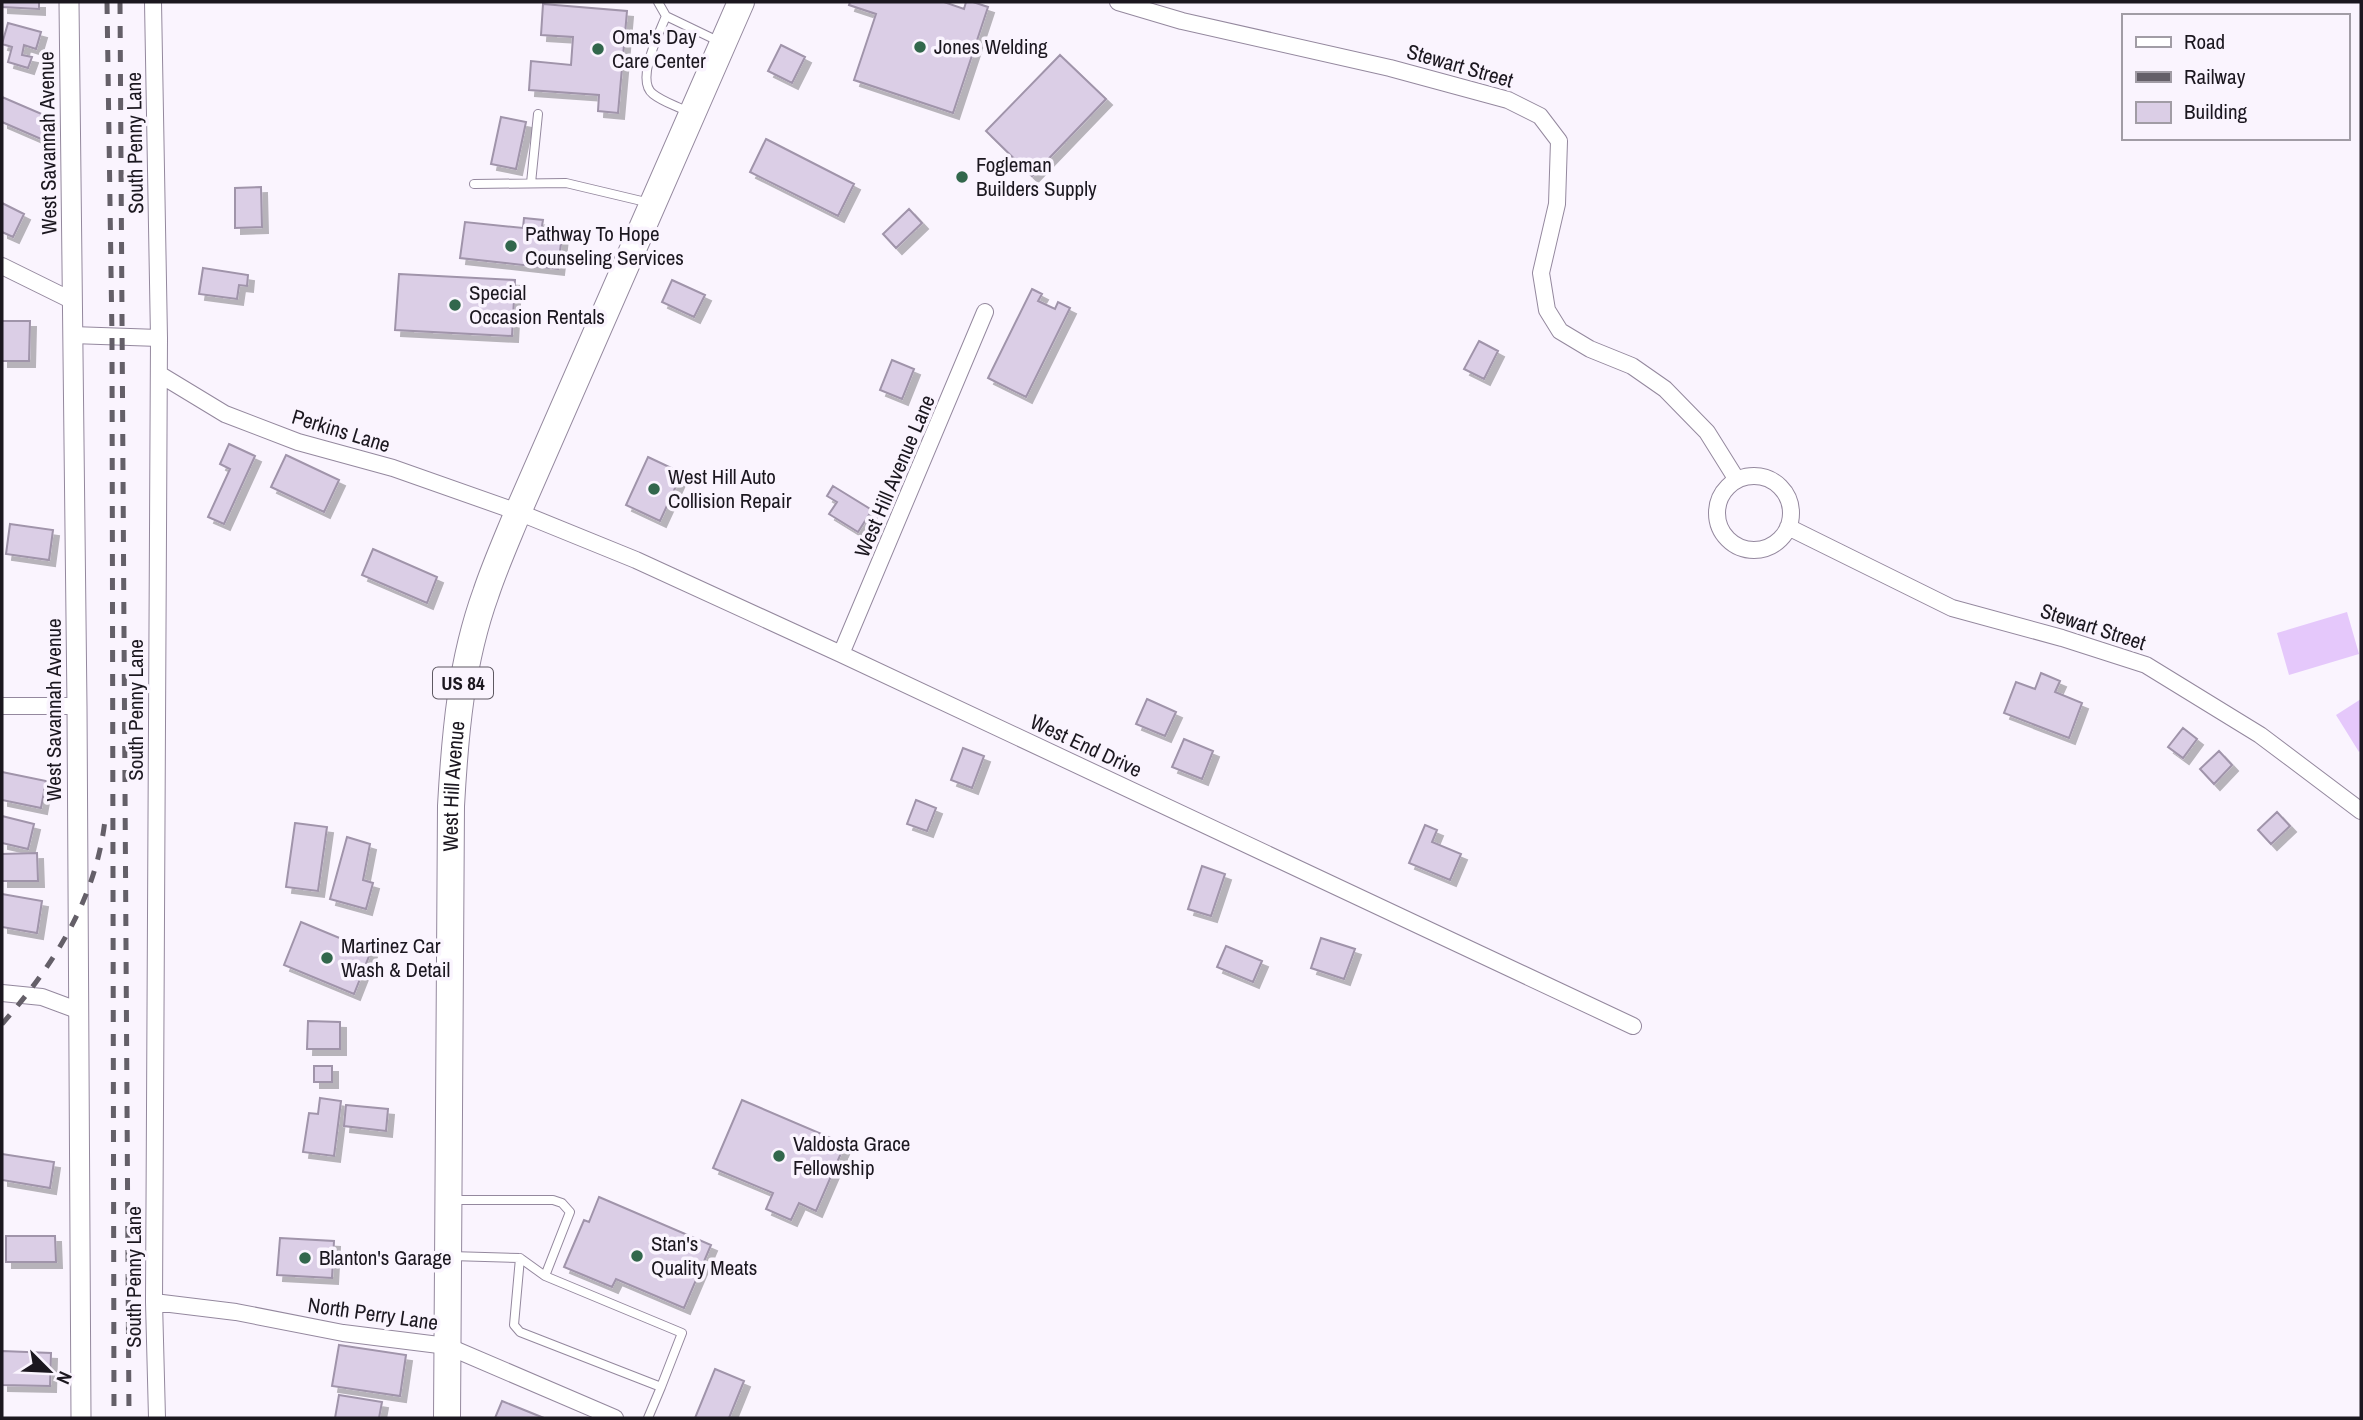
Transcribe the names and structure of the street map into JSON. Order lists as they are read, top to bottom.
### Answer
{
  "streets": {
    "highway": ["US 84", "West Hill Avenue"],
    "street": [
      "Stewart Street",
      "West Savannah Avenue",
      "South Penny Lane",
      "Perkins Lane",
      "West Hill Avenue Lane",
      "West End Drive",
      "North Perry Lane"
    ]
  },
  "crossings": [
    ["South Penny Lane", "Perkins Lane"],
    ["South Penny Lane", "North Perry Lane"],
    ["Perkins Lane", "West End Drive"],
    ["Perkins Lane", "West Hill Avenue"],
    ["West Hill Avenue Lane", "West End Drive"],
    ["West End Drive", "West Hill Avenue"],
    ["West Hill Avenue", "North Perry Lane"]
  ],
  "places": [
    "Jones Welding",
    "Oma's Day Care Center",
    "Fogleman Builders Supply",
    "Pathway To Hope Counseling Services",
    "Special Occasion Rentals",
    "West Hill Auto Collision Repair",
    "Martinez Car Wash & Detail",
    "Valdosta Grace Fellowship",
    "Stan's Quality Meats",
    "Blanton's Garage"
  ],
  "legend": ["Road", "Railway", "Building"],
  "north": "bottom right"
}
